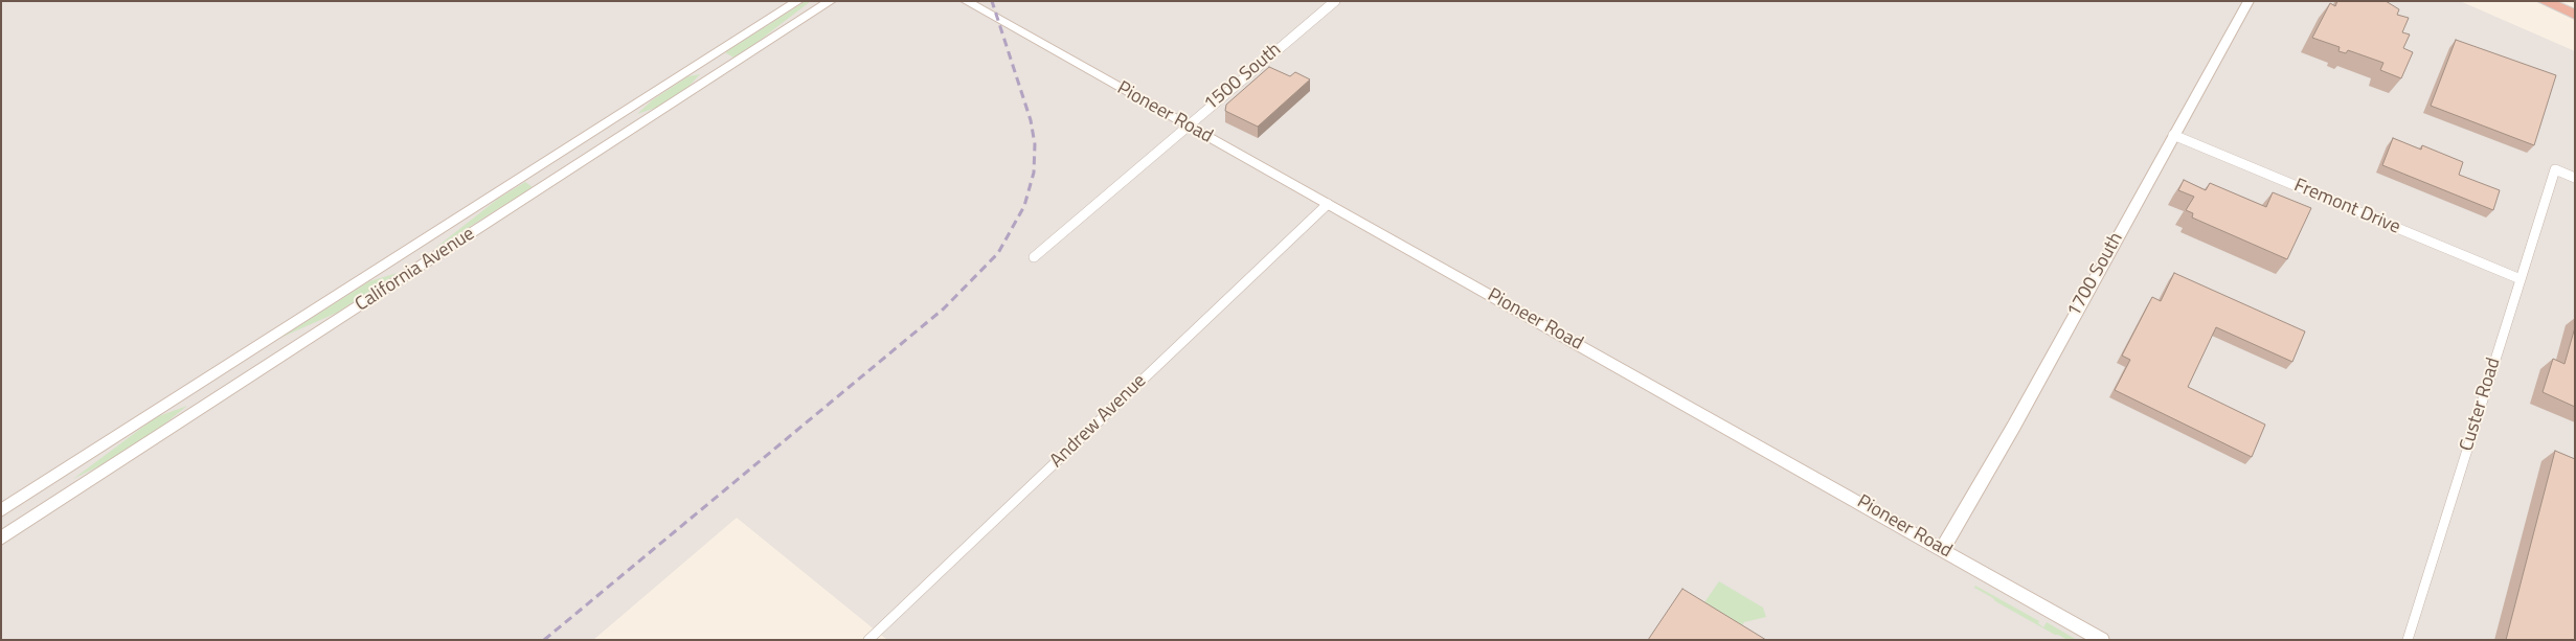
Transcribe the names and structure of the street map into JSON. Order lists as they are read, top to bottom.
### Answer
{
  "streets": {
    "main road": ["Pioneer Road", "California Avenue", "1700 South"],
    "street": [
      "1500 South",
      "Fremont Drive",
      "Custer Road",
      "Andrew Avenue"
    ]
  },
  "crossings": [
    ["1500 South", "Pioneer Road"],
    ["Pioneer Road", "1700 South"],
    ["Pioneer Road", "Andrew Avenue"],
    ["Fremont Drive", "1700 South"],
    ["Fremont Drive", "Custer Road"]
  ]
}
